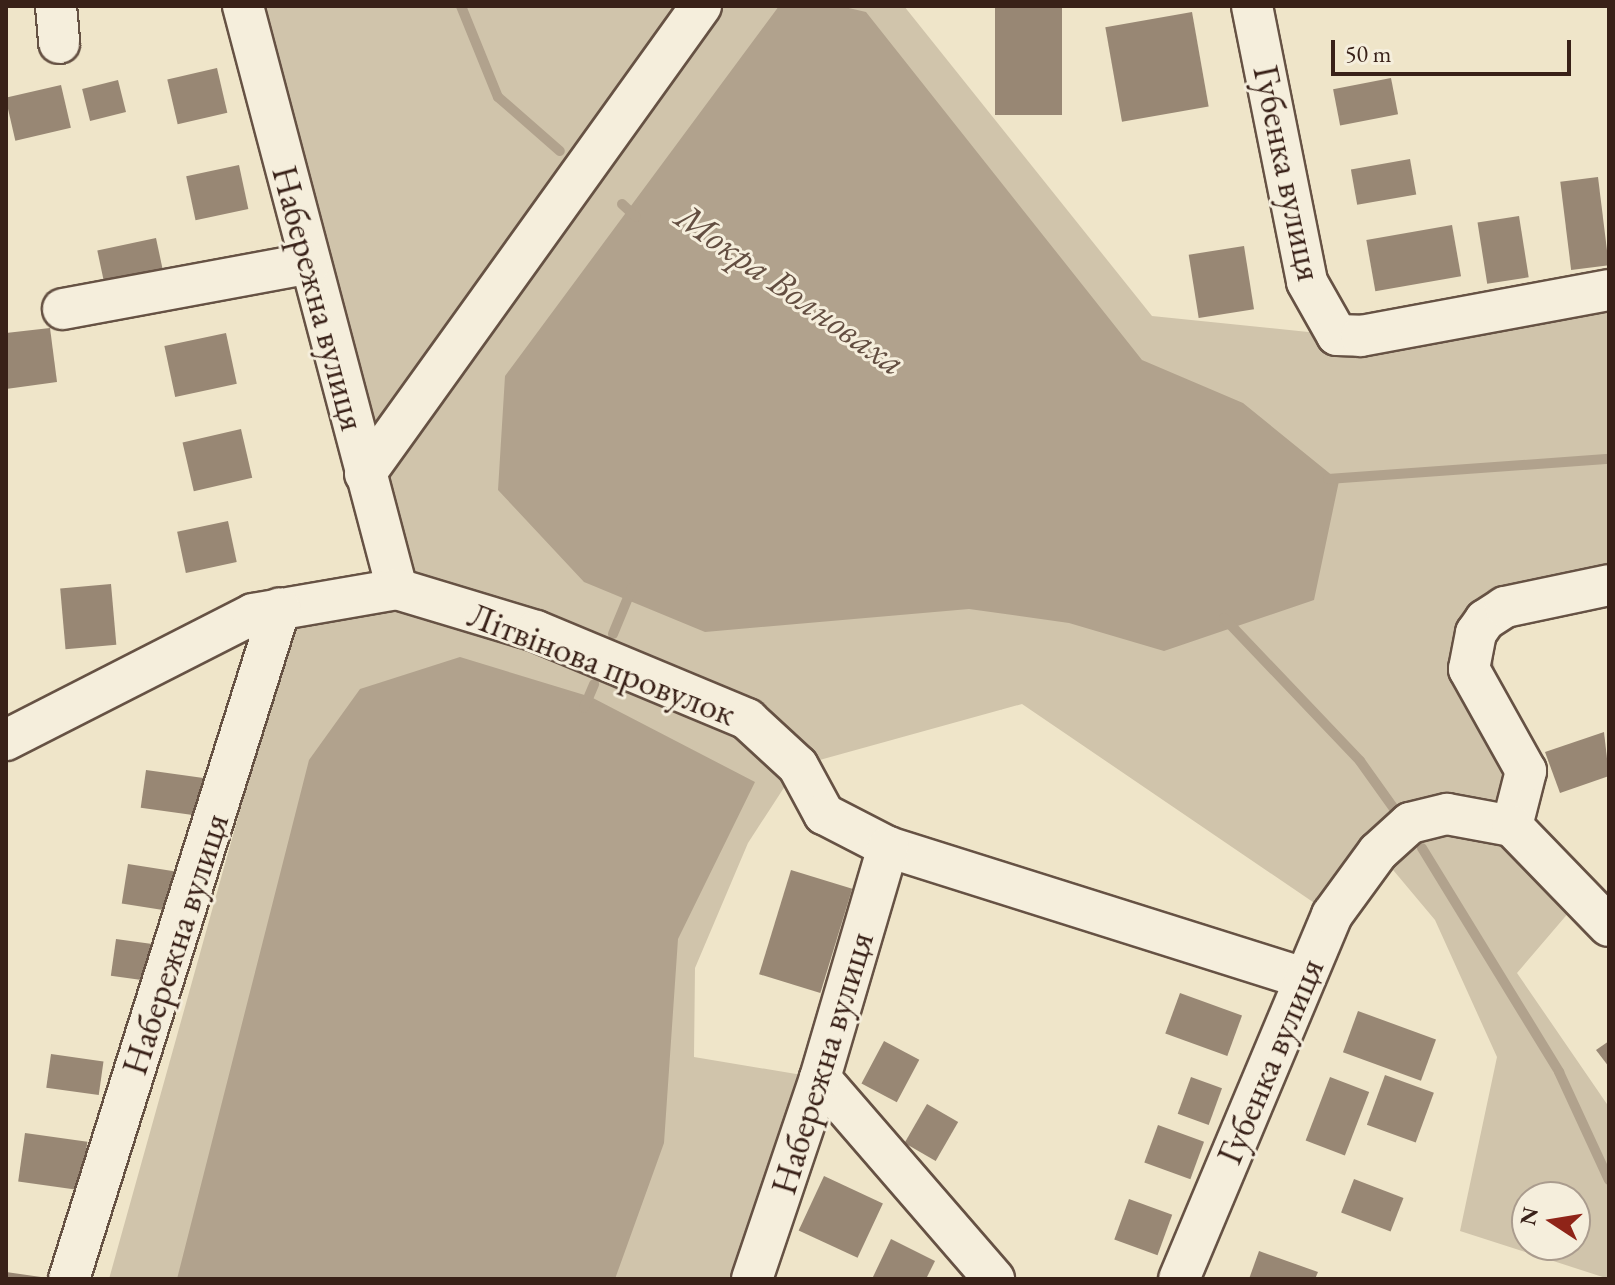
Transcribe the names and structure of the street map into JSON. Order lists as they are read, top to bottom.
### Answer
{
  "streets": {
    "street": ["Губенка вулиця", "Набережна вулиця", "Літвінова провулок"]
  },
  "crossings": [
    ["Губенка вулиця", "Літвінова провулок"],
    ["Набережна вулиця", "Літвінова провулок"]
  ],
  "water": ["Мокра Волноваха"],
  "scale_bar": "50 m",
  "north": "left"
}
